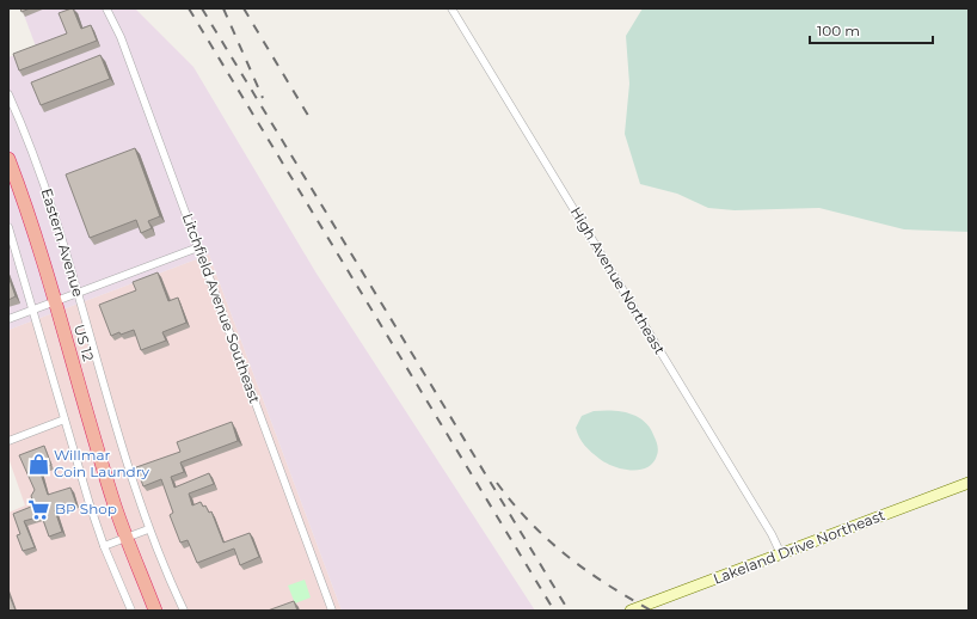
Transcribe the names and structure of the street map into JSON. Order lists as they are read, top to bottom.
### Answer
{
  "streets": {
    "highway": ["US 12"],
    "main road": ["Lakeland Drive Northeast"],
    "street": ["Eastern Avenue", "High Avenue Northeast", "Litchfield Avenue Southeast"]
  },
  "crossings": [
    ["High Avenue Northeast", "Lakeland Drive Northeast"]
  ],
  "places": {
    "shop": ["Willmar Coin Laundry"],
    "supermarket": ["BP Shop"]
  },
  "scale_bar": "100 m"
}
